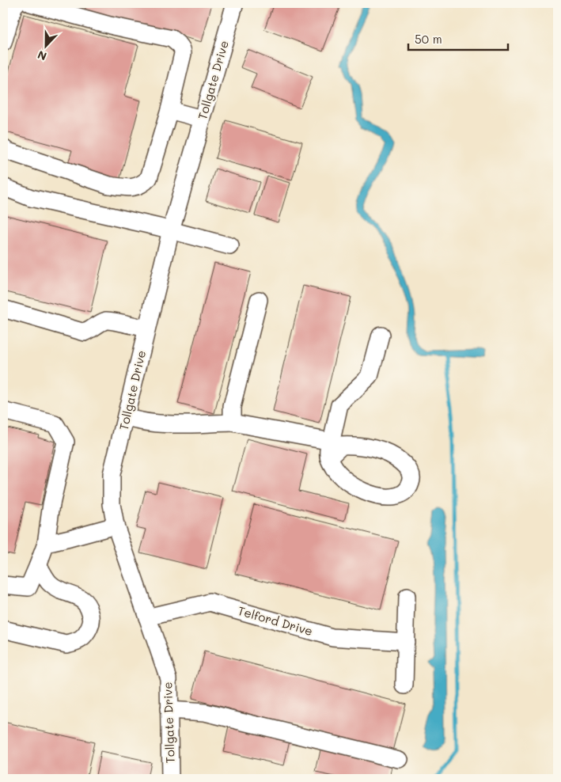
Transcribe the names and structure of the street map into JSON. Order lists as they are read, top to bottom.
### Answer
{
  "streets": {
    "street": ["Tollgate Drive", "Telford Drive"]
  },
  "crossings": [
    ["Tollgate Drive", "Telford Drive"]
  ],
  "scale_bar": "50 m",
  "north": "bottom"
}
